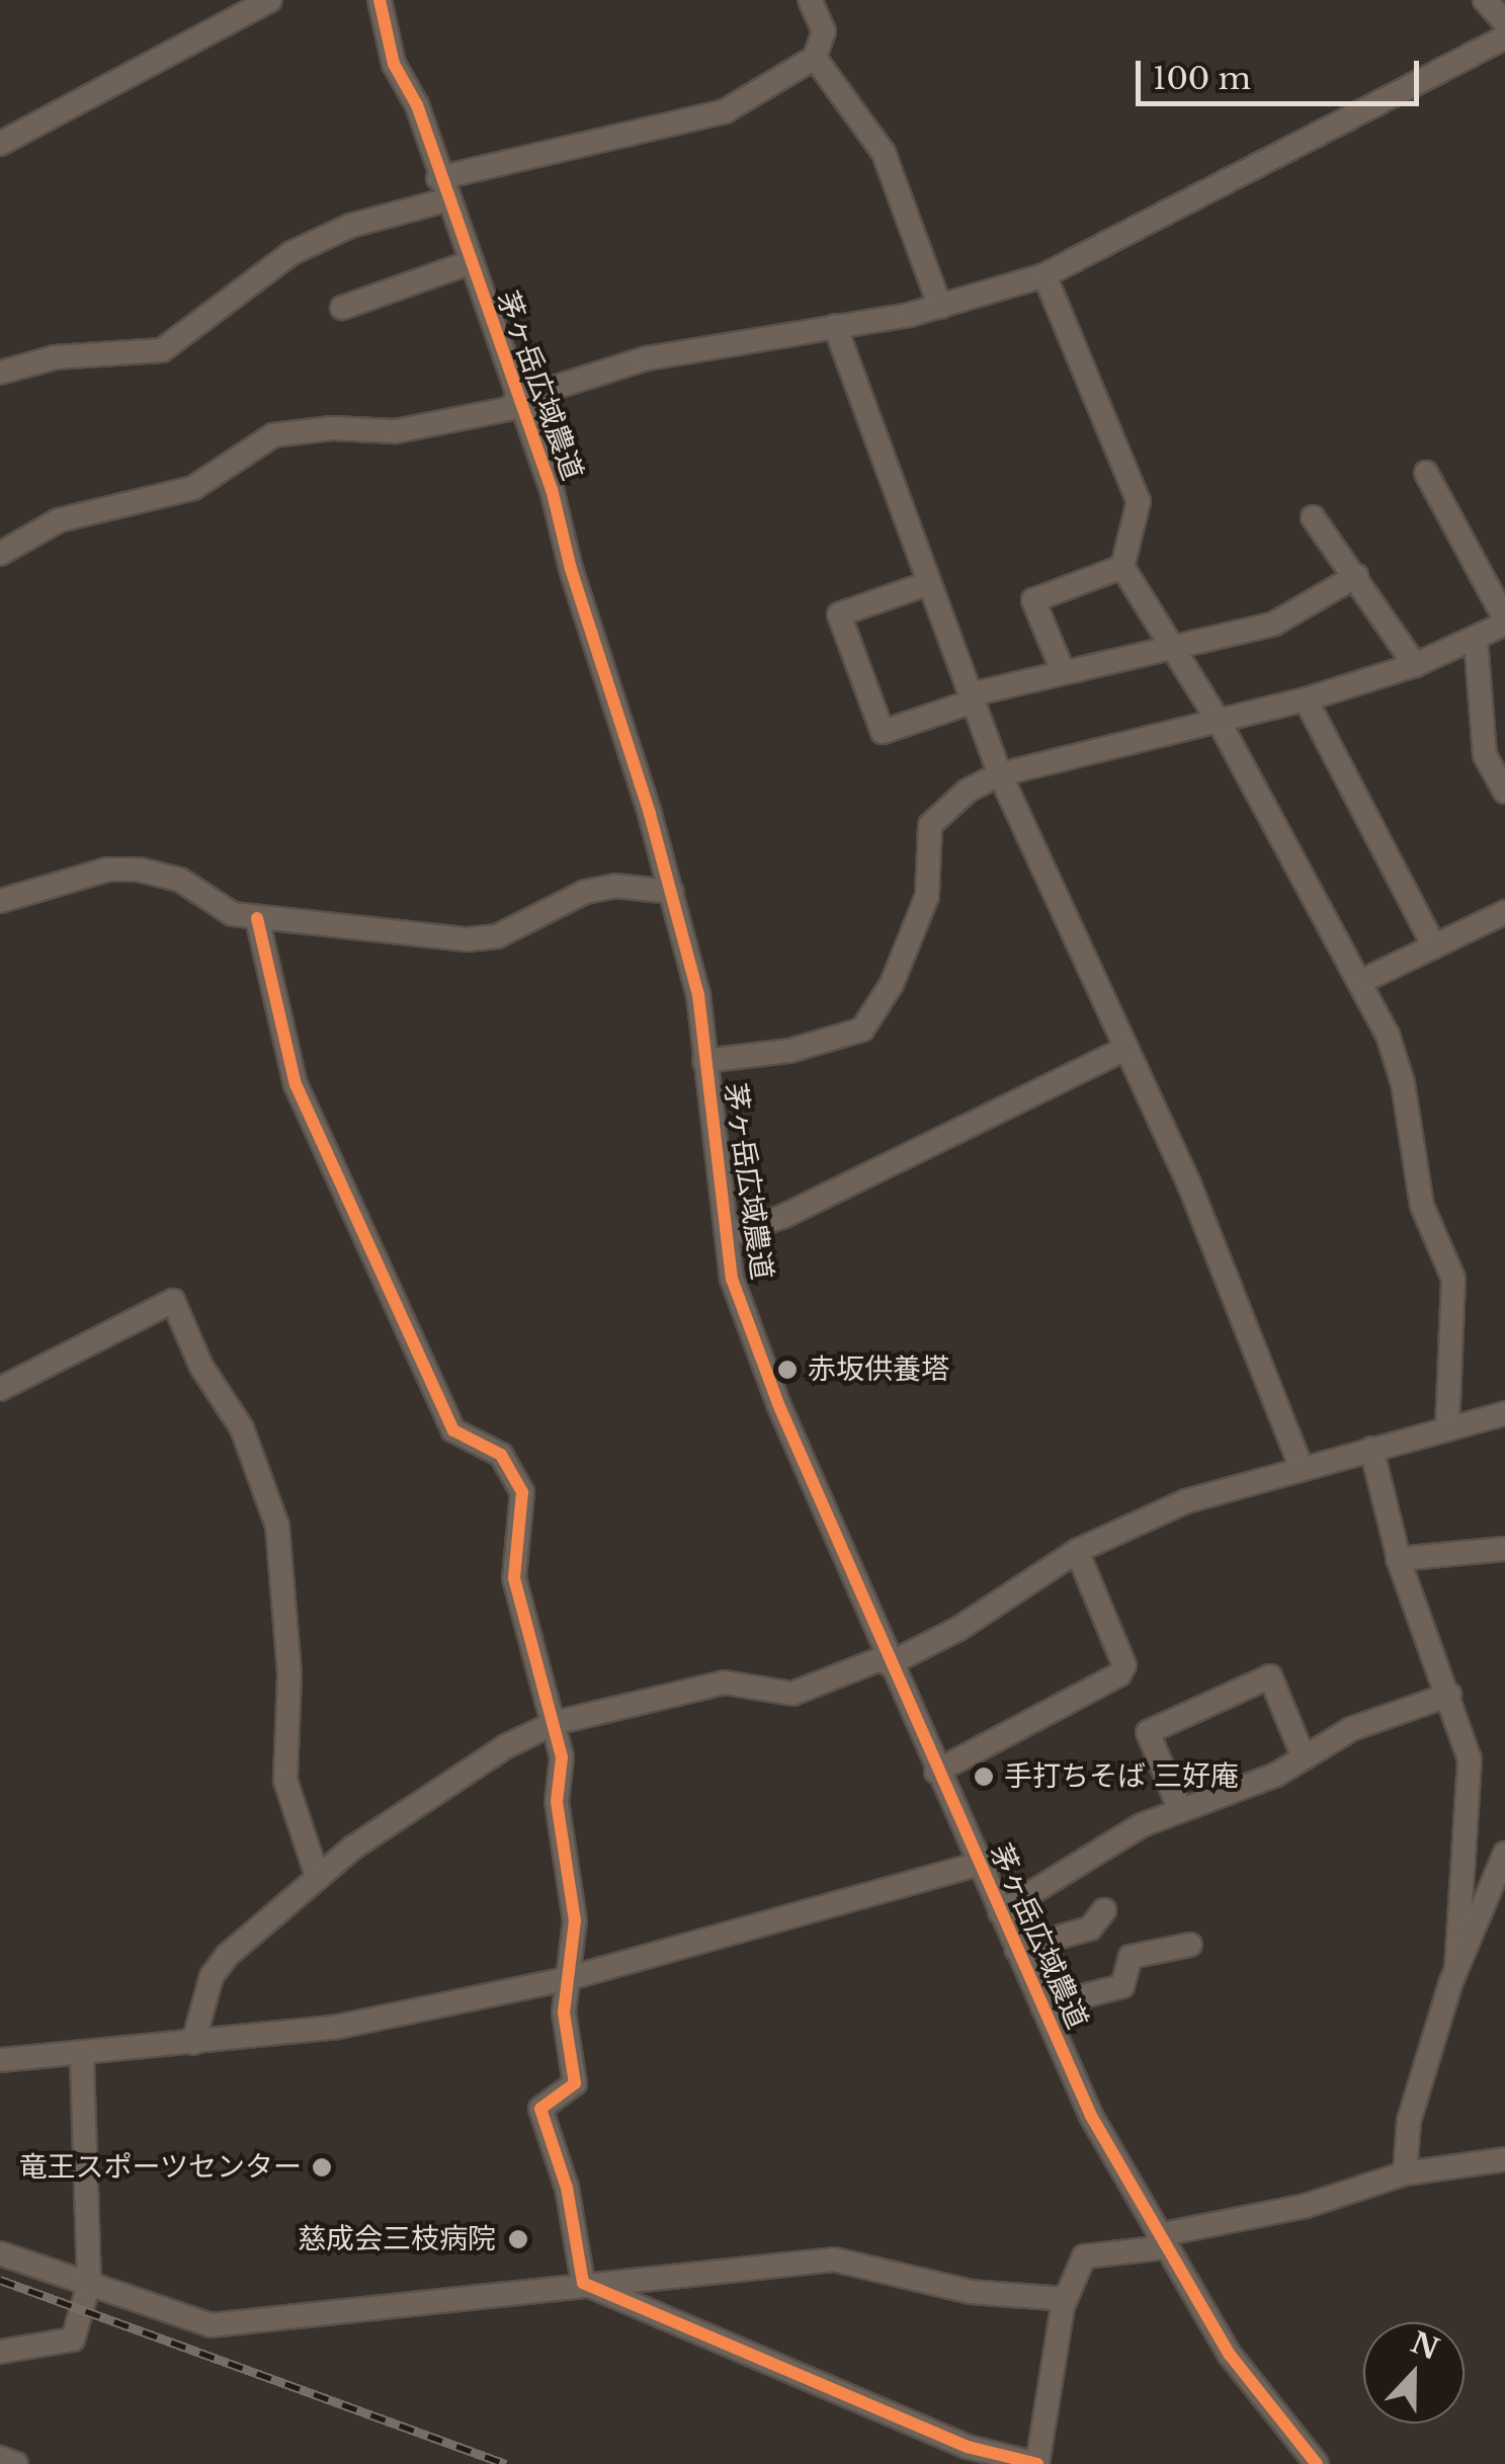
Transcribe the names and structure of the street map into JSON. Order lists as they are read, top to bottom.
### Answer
{
  "streets": {
    "street": ["茅ヶ岳広域農道"]
  },
  "places": [
    "赤坂供養塔",
    "手打ちそば 三好庵",
    "竜王スポーツセンター",
    "慈成会三枝病院"
  ],
  "scale_bar": "100 m",
  "north": "top"
}
